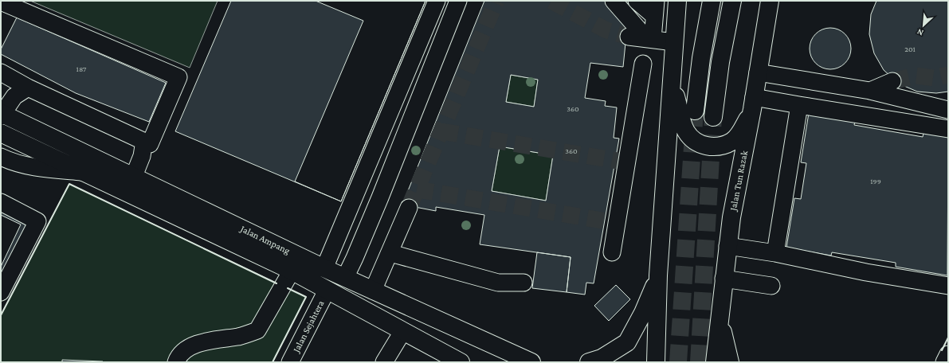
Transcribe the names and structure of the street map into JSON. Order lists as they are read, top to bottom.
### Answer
{
  "streets": {
    "main road": ["Jalan Tun Razak", "Jalan Ampang"],
    "street": ["Jalan Sejahtera"]
  },
  "crossings": [
    ["Jalan Ampang", "Jalan Sejahtera"]
  ],
  "house_numbers": [
    "201",
    "187",
    "360",
    "360",
    "199"
  ],
  "north": "bottom left"
}
